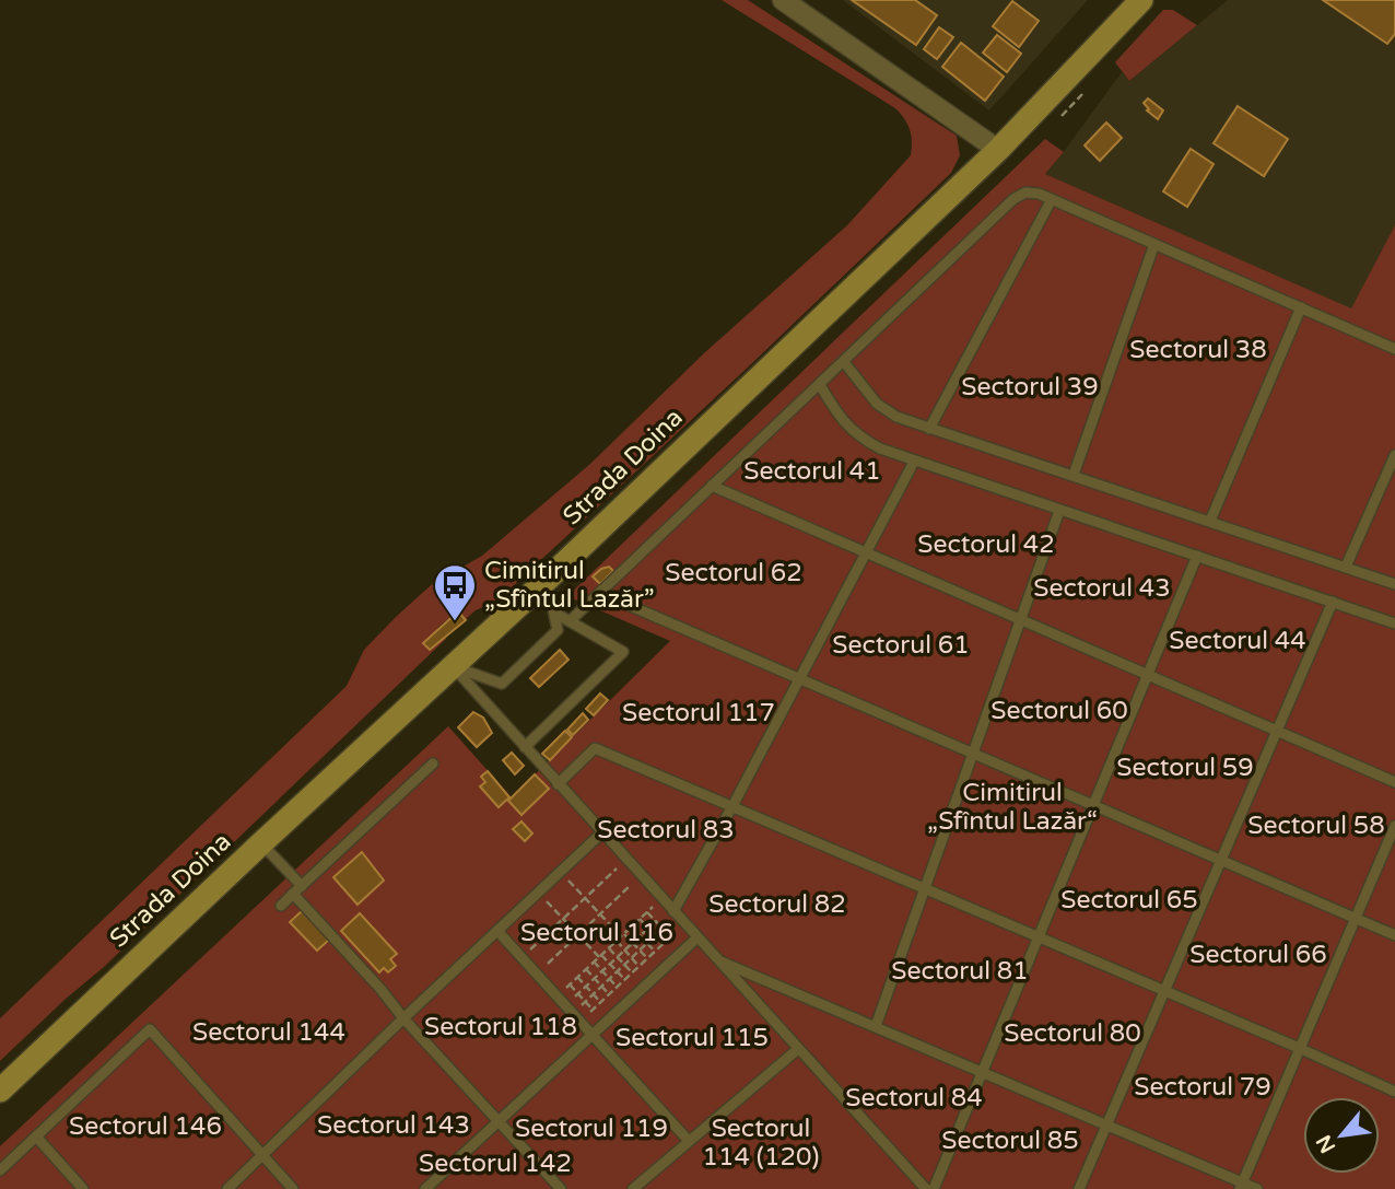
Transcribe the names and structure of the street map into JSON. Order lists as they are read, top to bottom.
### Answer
{
  "streets": {
    "main road": ["Strada Doina"]
  },
  "parks": [
    "Sectorul 38",
    "Sectorul 39",
    "Sectorul 41",
    "Sectorul 42",
    "Sectorul 62",
    "Sectorul 43",
    "Sectorul 44",
    "Sectorul 61",
    "Sectorul 60",
    "Sectorul 117",
    "Sectorul 59",
    "Cimitirul „Sfîntul Lazăr“",
    "Sectorul 58",
    "Sectorul 83",
    "Sectorul 65",
    "Sectorul 82",
    "Sectorul 116",
    "Sectorul 66",
    "Sectorul 81",
    "Sectorul 118",
    "Sectorul 144",
    "Sectorul 80",
    "Sectorul 115",
    "Sectorul 79",
    "Sectorul 84",
    "Sectorul 143",
    "Sectorul 146",
    "Sectorul 119",
    "Sectorul 114 (120)",
    "Sectorul 85",
    "Sectorul 142"
  ],
  "places": {
    "bus stop": ["Cimitirul „Sfîntul Lazăr”"]
  },
  "north": "bottom left"
}
